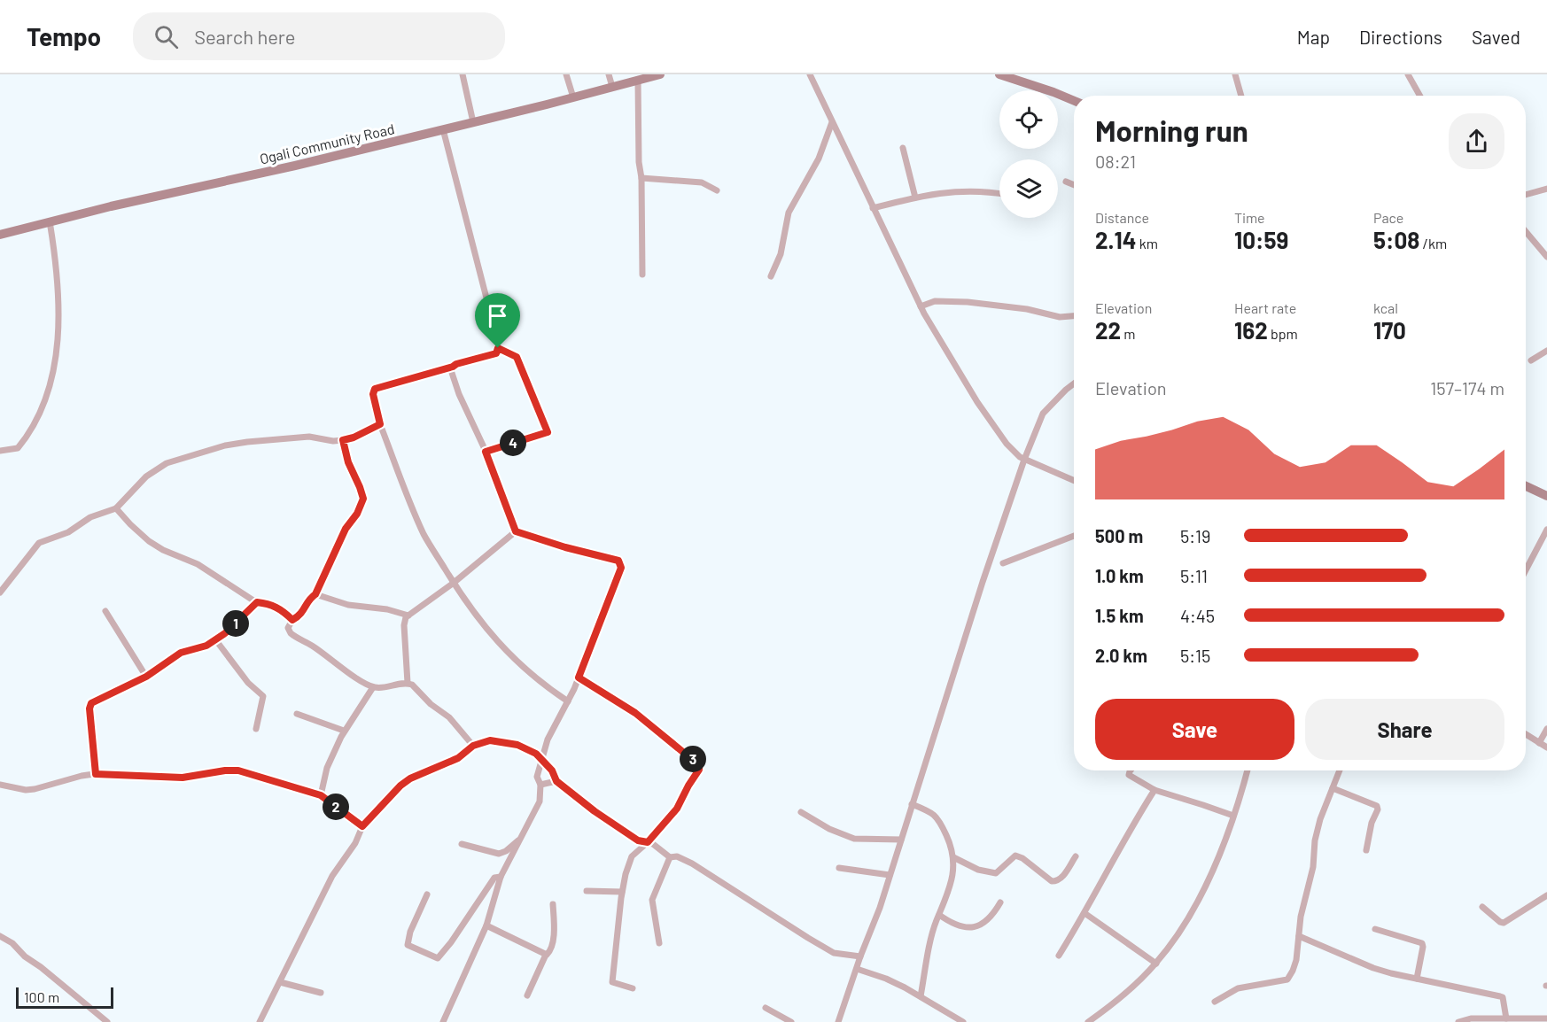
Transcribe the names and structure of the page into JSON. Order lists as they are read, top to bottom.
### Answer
{
  "streets": {
    "street": ["Ogali Community Road"]
  },
  "scale_bar": "100 m",
  "page": {
    "header": "Tempo",
    "search": "Search here",
    "nav": ["Map", "Directions", "Saved"],
    "heading": ["Morning run", "08:21"],
    "stats": [
      ["Distance", "2.14 km"],
      ["Time", "10:59"],
      ["Pace", "5:08 /km"],
      ["Elevation", "22 m"],
      ["Heart rate", "162 bpm"],
      ["kcal", "170"]
    ],
    "chart": ["Elevation", "157–174 m"],
    "pins": [
      "4",
      "1",
      "3",
      "2"
    ],
    "list": [
      {
        "name": "500 m",
        "note": "5:19"
      },
      {
        "name": "1.0 km",
        "note": "5:11"
      },
      {
        "name": "1.5 km",
        "note": "4:45"
      },
      {
        "name": "2.0 km",
        "note": "5:15"
      }
    ],
    "buttons": ["Save", "Share"],
    "scale": "100 m"
  }
}
